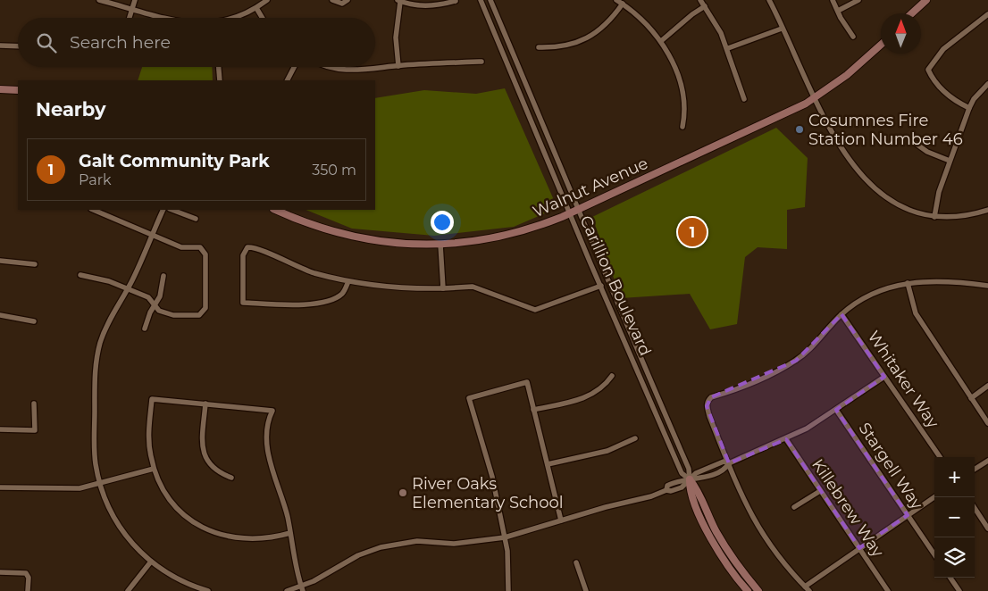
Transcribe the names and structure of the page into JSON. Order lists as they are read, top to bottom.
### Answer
{
  "streets": {
    "street": [
      "Walnut Avenue",
      "Carillion Boulevard",
      "Whitaker Way",
      "Stargell Way",
      "Killebrew Way"
    ]
  },
  "crossings": [
    ["Walnut Avenue", "Carillion Boulevard"]
  ],
  "places": ["Cosumnes Fire Station Number 46", "River Oaks Elementary School"],
  "north": "top",
  "page": {
    "search": "Search here",
    "heading": "Nearby",
    "list": [
      {
        "mark": "1",
        "name": "Galt Community Park",
        "note": "Park",
        "value": "350 m"
      }
    ],
    "pins": "1",
    "map_buttons": ["+", "−"]
  }
}
